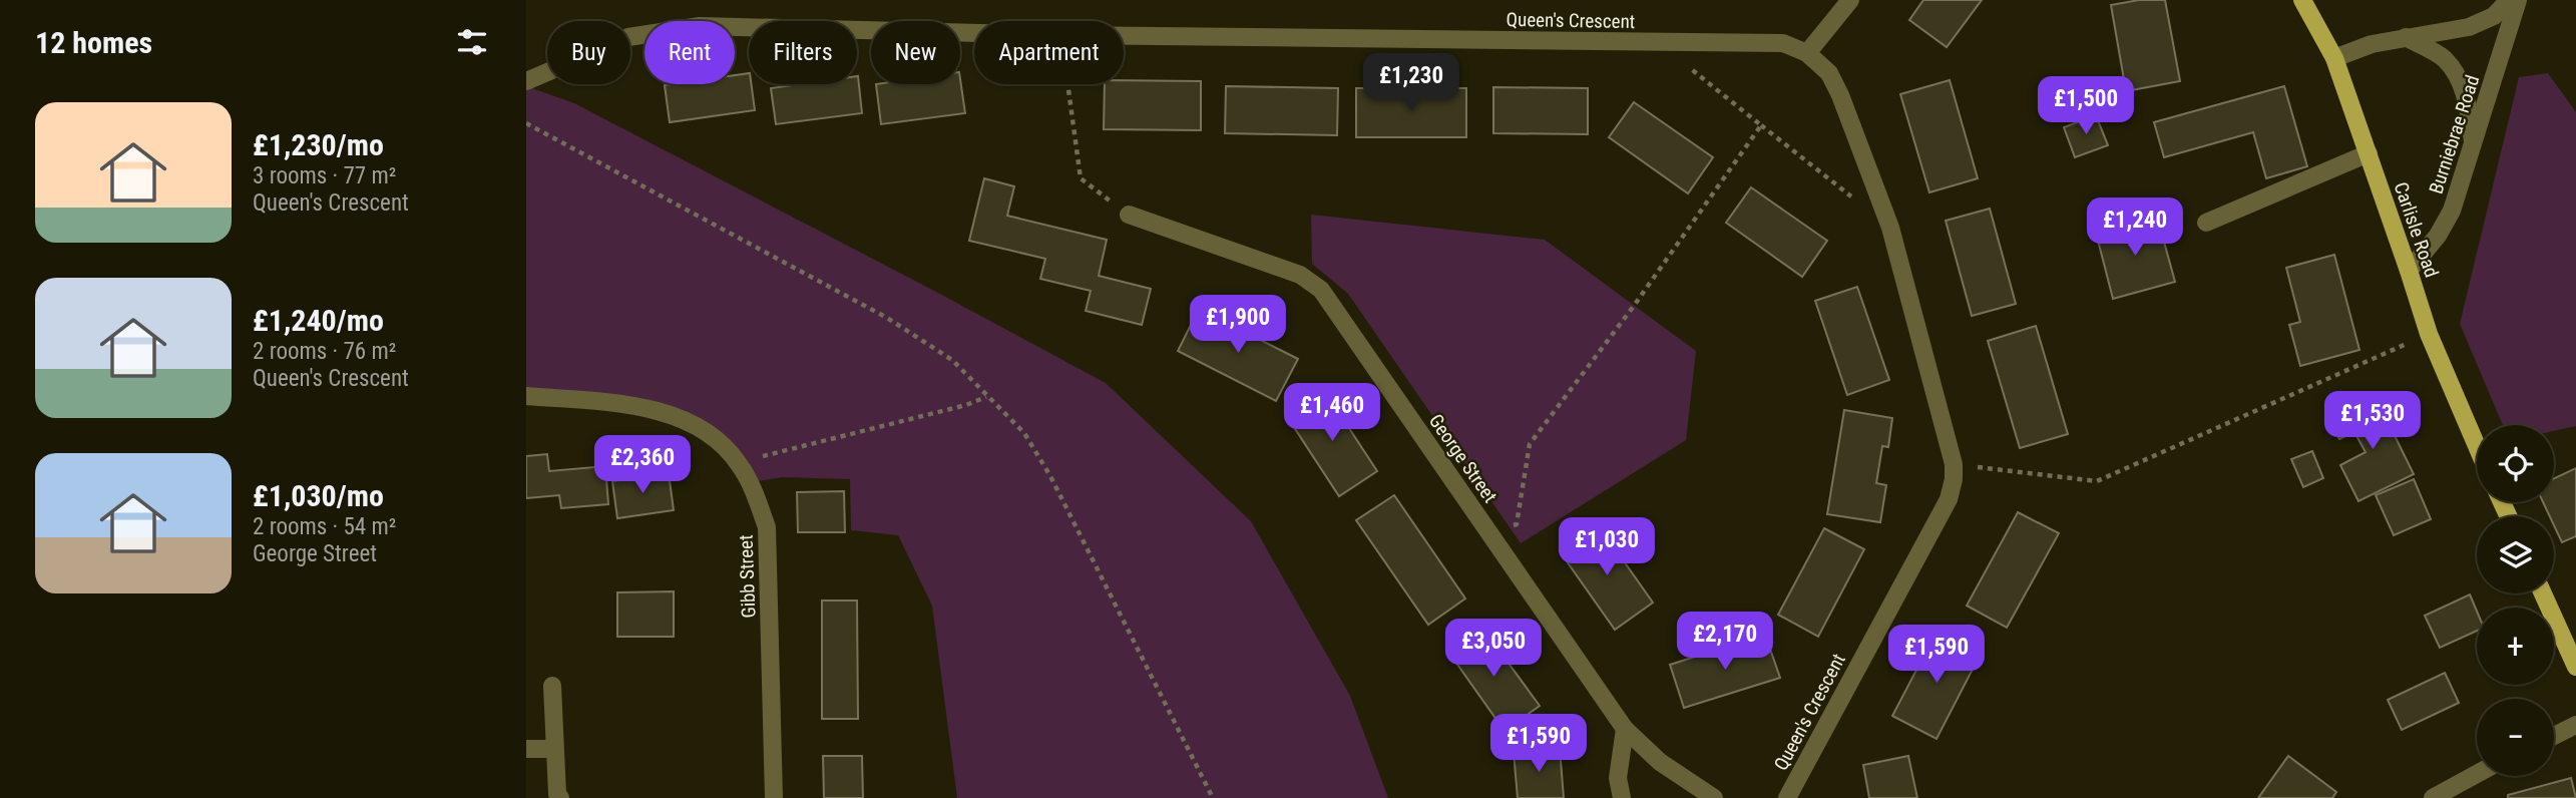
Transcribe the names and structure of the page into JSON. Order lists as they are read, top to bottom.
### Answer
{
  "streets": {
    "main road": ["Carlisle Road"],
    "street": [
      "Queen's Crescent",
      "Burniebrae Road",
      "George Street",
      "Gibb Street"
    ]
  },
  "crossings": [
    ["Burniebrae Road", "Carlisle Road"]
  ],
  "page": {
    "heading": "12 homes",
    "chip": [
      "Buy",
      "Rent",
      "Filters",
      "New",
      "Apartment"
    ],
    "price": [
      "£1,230",
      "£1,500",
      "£1,240",
      "£1,900",
      "£1,460",
      "£1,530",
      "£2,360",
      "£1,030",
      "£2,170",
      "£3,050",
      "£1,590",
      "£1,590"
    ],
    "list": [
      {
        "name": "£1,230/mo",
        "note": "3 rooms · 77 m² · Queen's Crescent"
      },
      {
        "name": "£1,240/mo",
        "note": "2 rooms · 76 m² · Queen's Crescent"
      },
      {
        "name": "£1,030/mo",
        "note": "2 rooms · 54 m² · George Street"
      }
    ],
    "map_buttons": ["+", "−"]
  }
}
